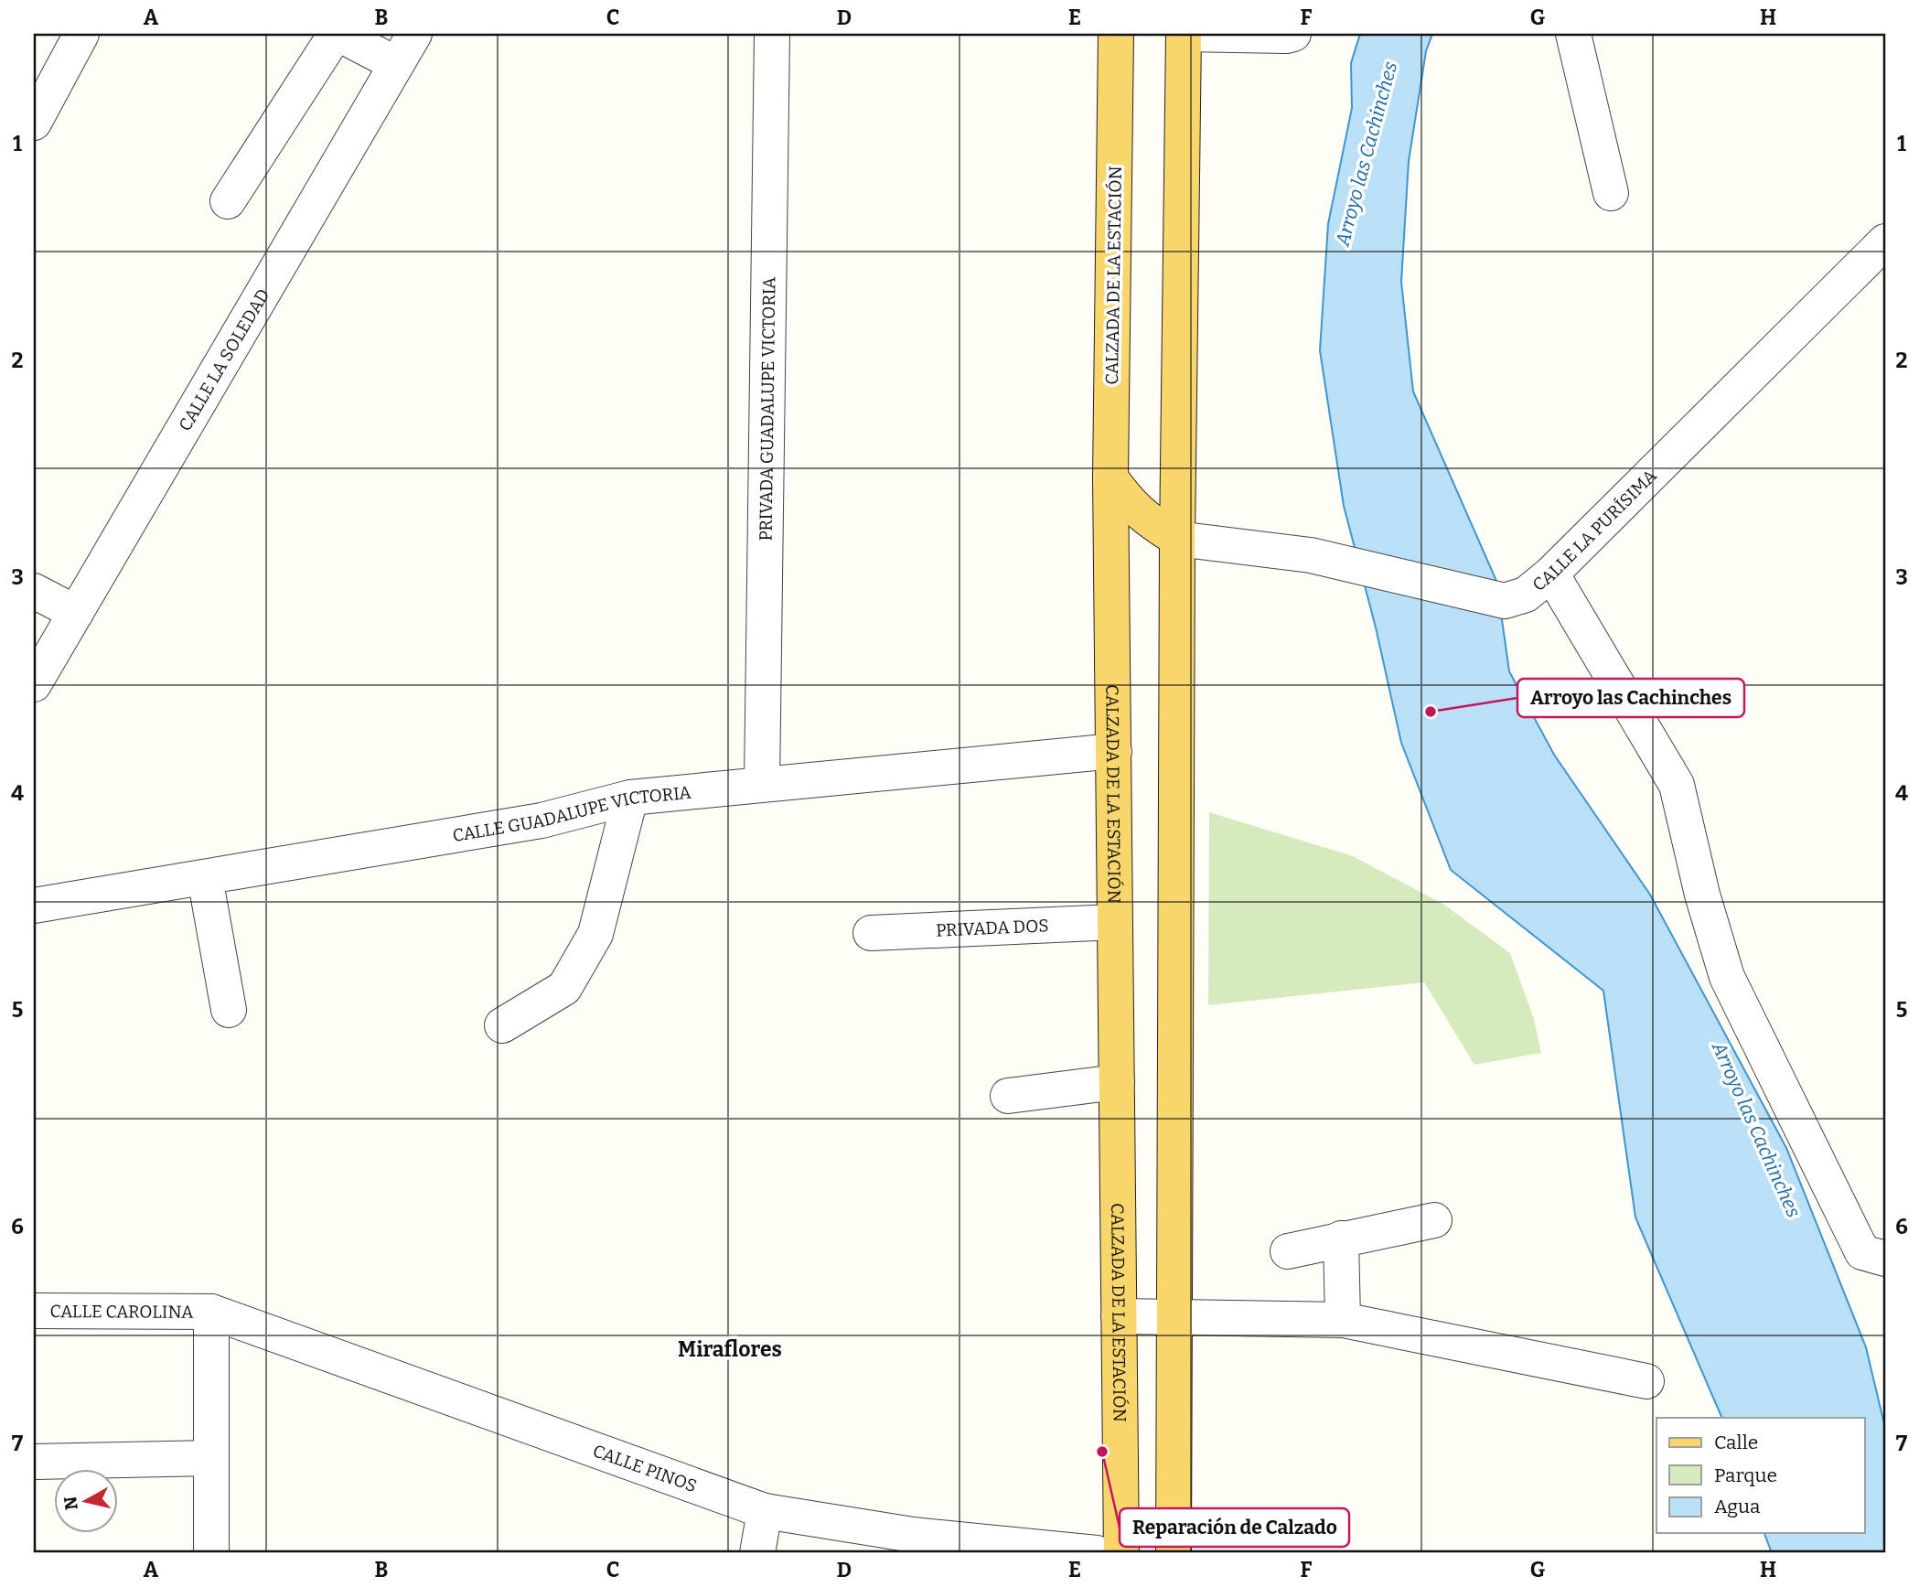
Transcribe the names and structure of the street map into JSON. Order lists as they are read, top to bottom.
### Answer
{
  "streets": {
    "main road": ["CALZADA DE LA ESTACIÓN"],
    "street": [
      "CALLE LA SOLEDAD",
      "PRIVADA GUADALUPE VICTORIA",
      "CALLE LA PURÍSIMA",
      "CALLE GUADALUPE VICTORIA",
      "PRIVADA DOS",
      "CALLE CAROLINA",
      "CALLE PINOS"
    ]
  },
  "crossings": [
    ["CALZADA DE LA ESTACIÓN", "CALLE GUADALUPE VICTORIA"],
    ["CALZADA DE LA ESTACIÓN", "PRIVADA DOS"],
    ["PRIVADA GUADALUPE VICTORIA", "CALLE GUADALUPE VICTORIA"],
    ["CALLE CAROLINA", "CALLE PINOS"]
  ],
  "districts": ["Miraflores"],
  "water": ["Arroyo las Cachinches"],
  "places": ["Arroyo las Cachinches", "Reparación de Calzado"],
  "legend": ["Calle", "Parque", "Agua"],
  "north": "left",
  "grid": {
    "columns": [
      "A",
      "B",
      "C",
      "D",
      "E",
      "F",
      "G",
      "H"
    ],
    "rows": [
      "1",
      "2",
      "3",
      "4",
      "5",
      "6",
      "7"
    ]
  }
}
